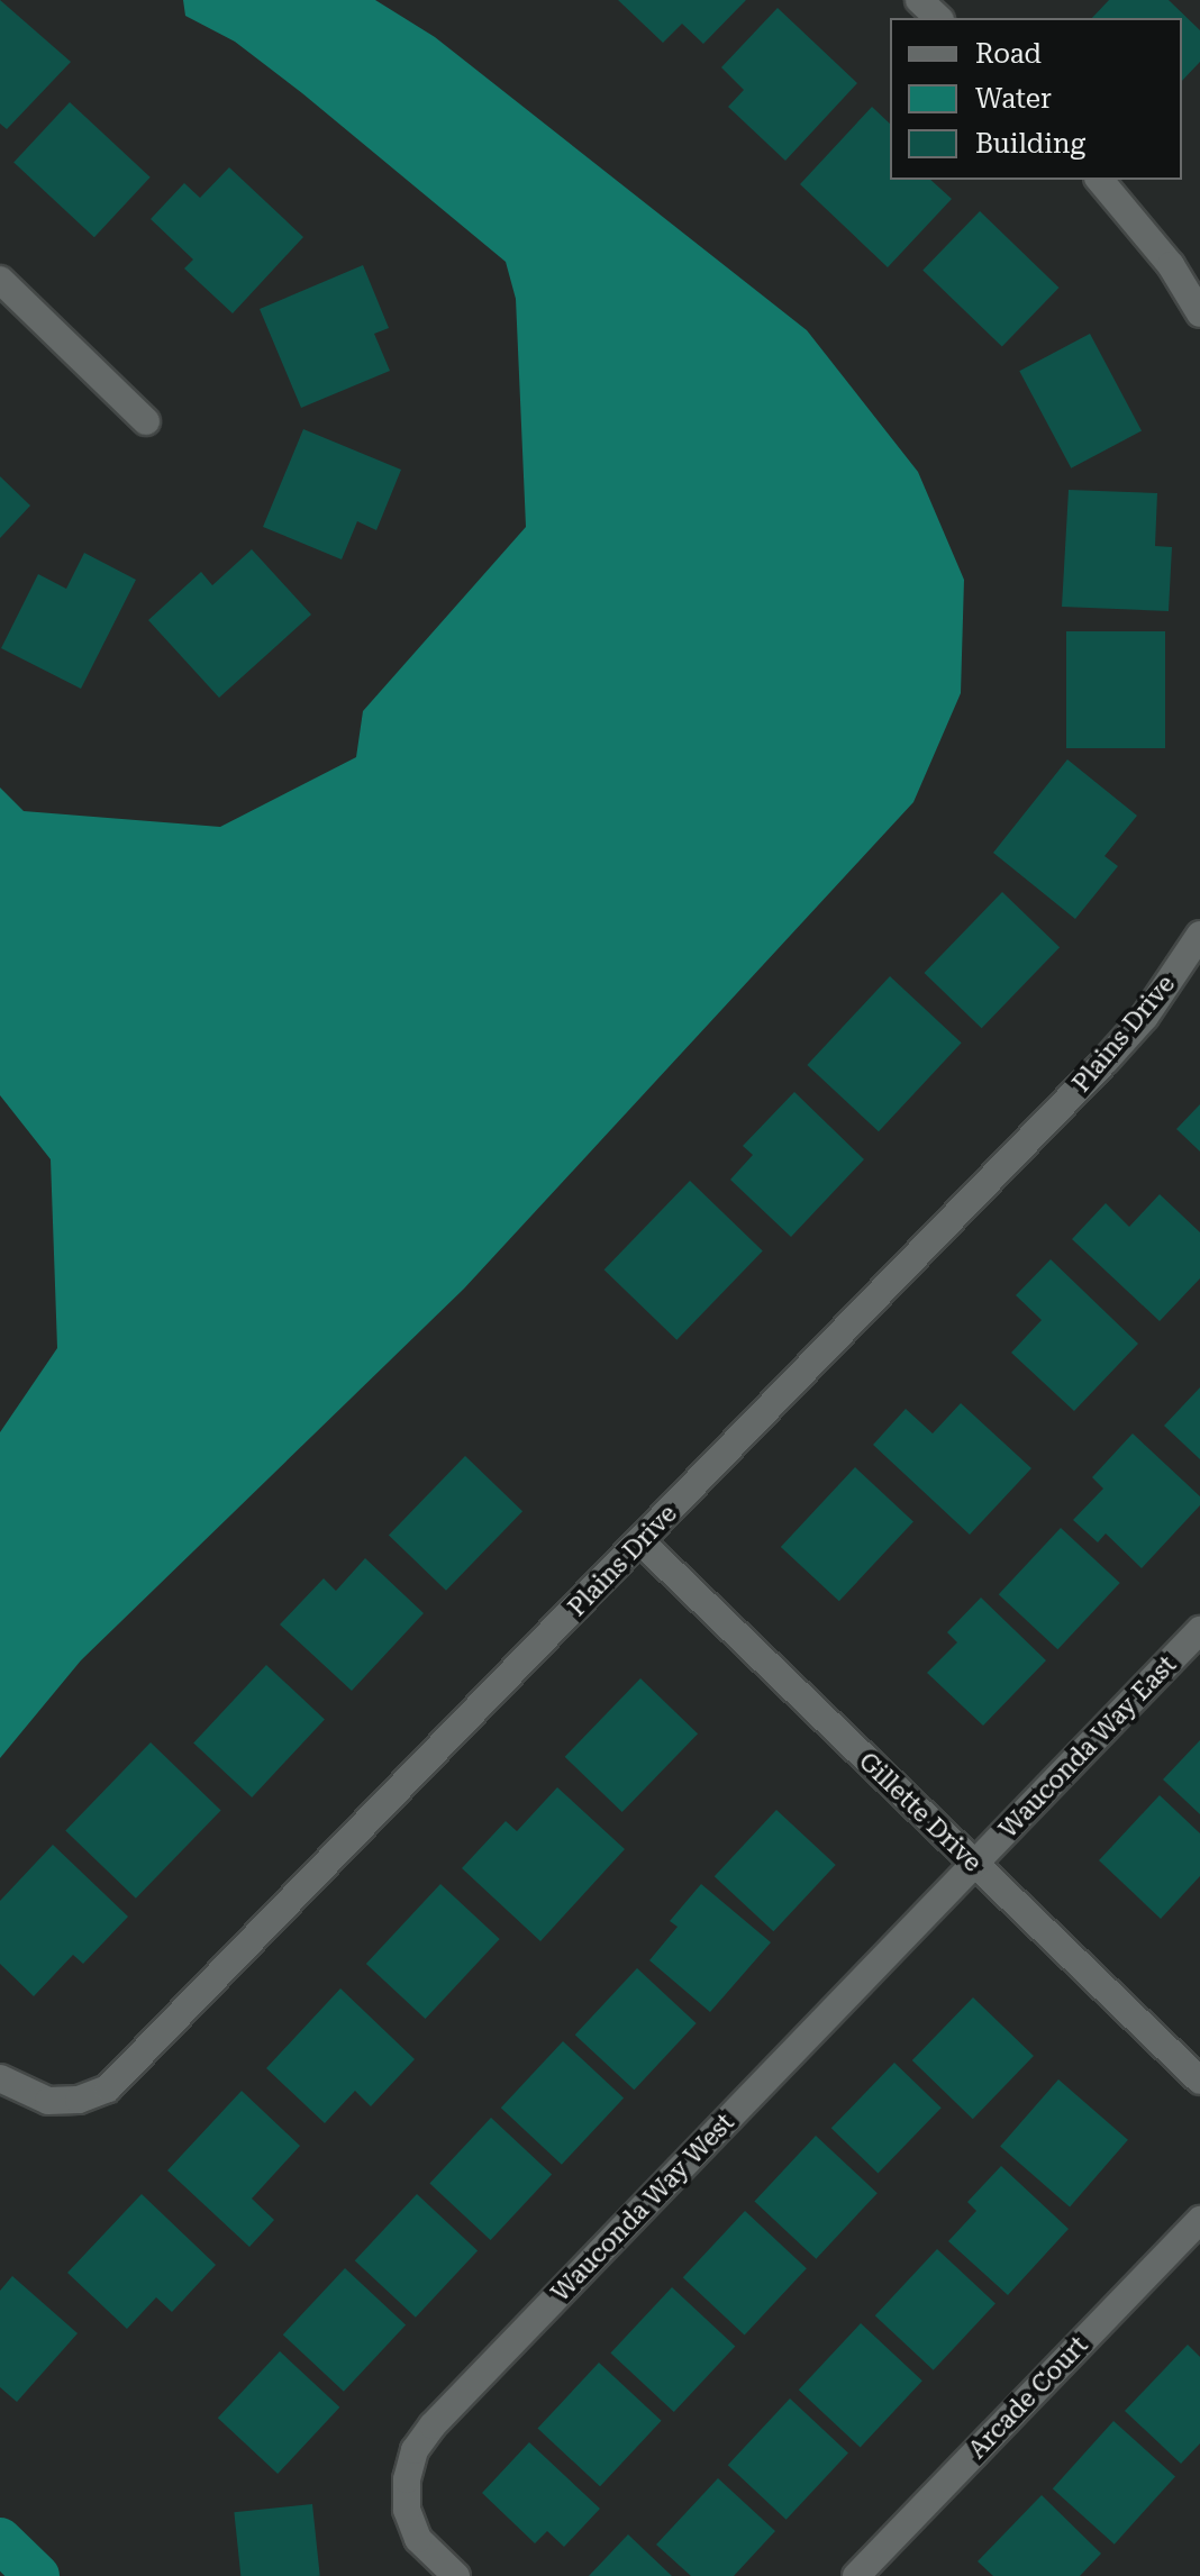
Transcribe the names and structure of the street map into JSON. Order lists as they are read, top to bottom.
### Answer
{
  "streets": {
    "street": [
      "Plains Drive",
      "Wauconda Way East",
      "Gillette Drive",
      "Wauconda Way West",
      "Arcade Court"
    ]
  },
  "crossings": [
    ["Plains Drive", "Gillette Drive"],
    ["Wauconda Way East", "Gillette Drive"],
    ["Wauconda Way East", "Wauconda Way West"],
    ["Gillette Drive", "Wauconda Way West"]
  ],
  "legend": ["Road", "Water", "Building"]
}
